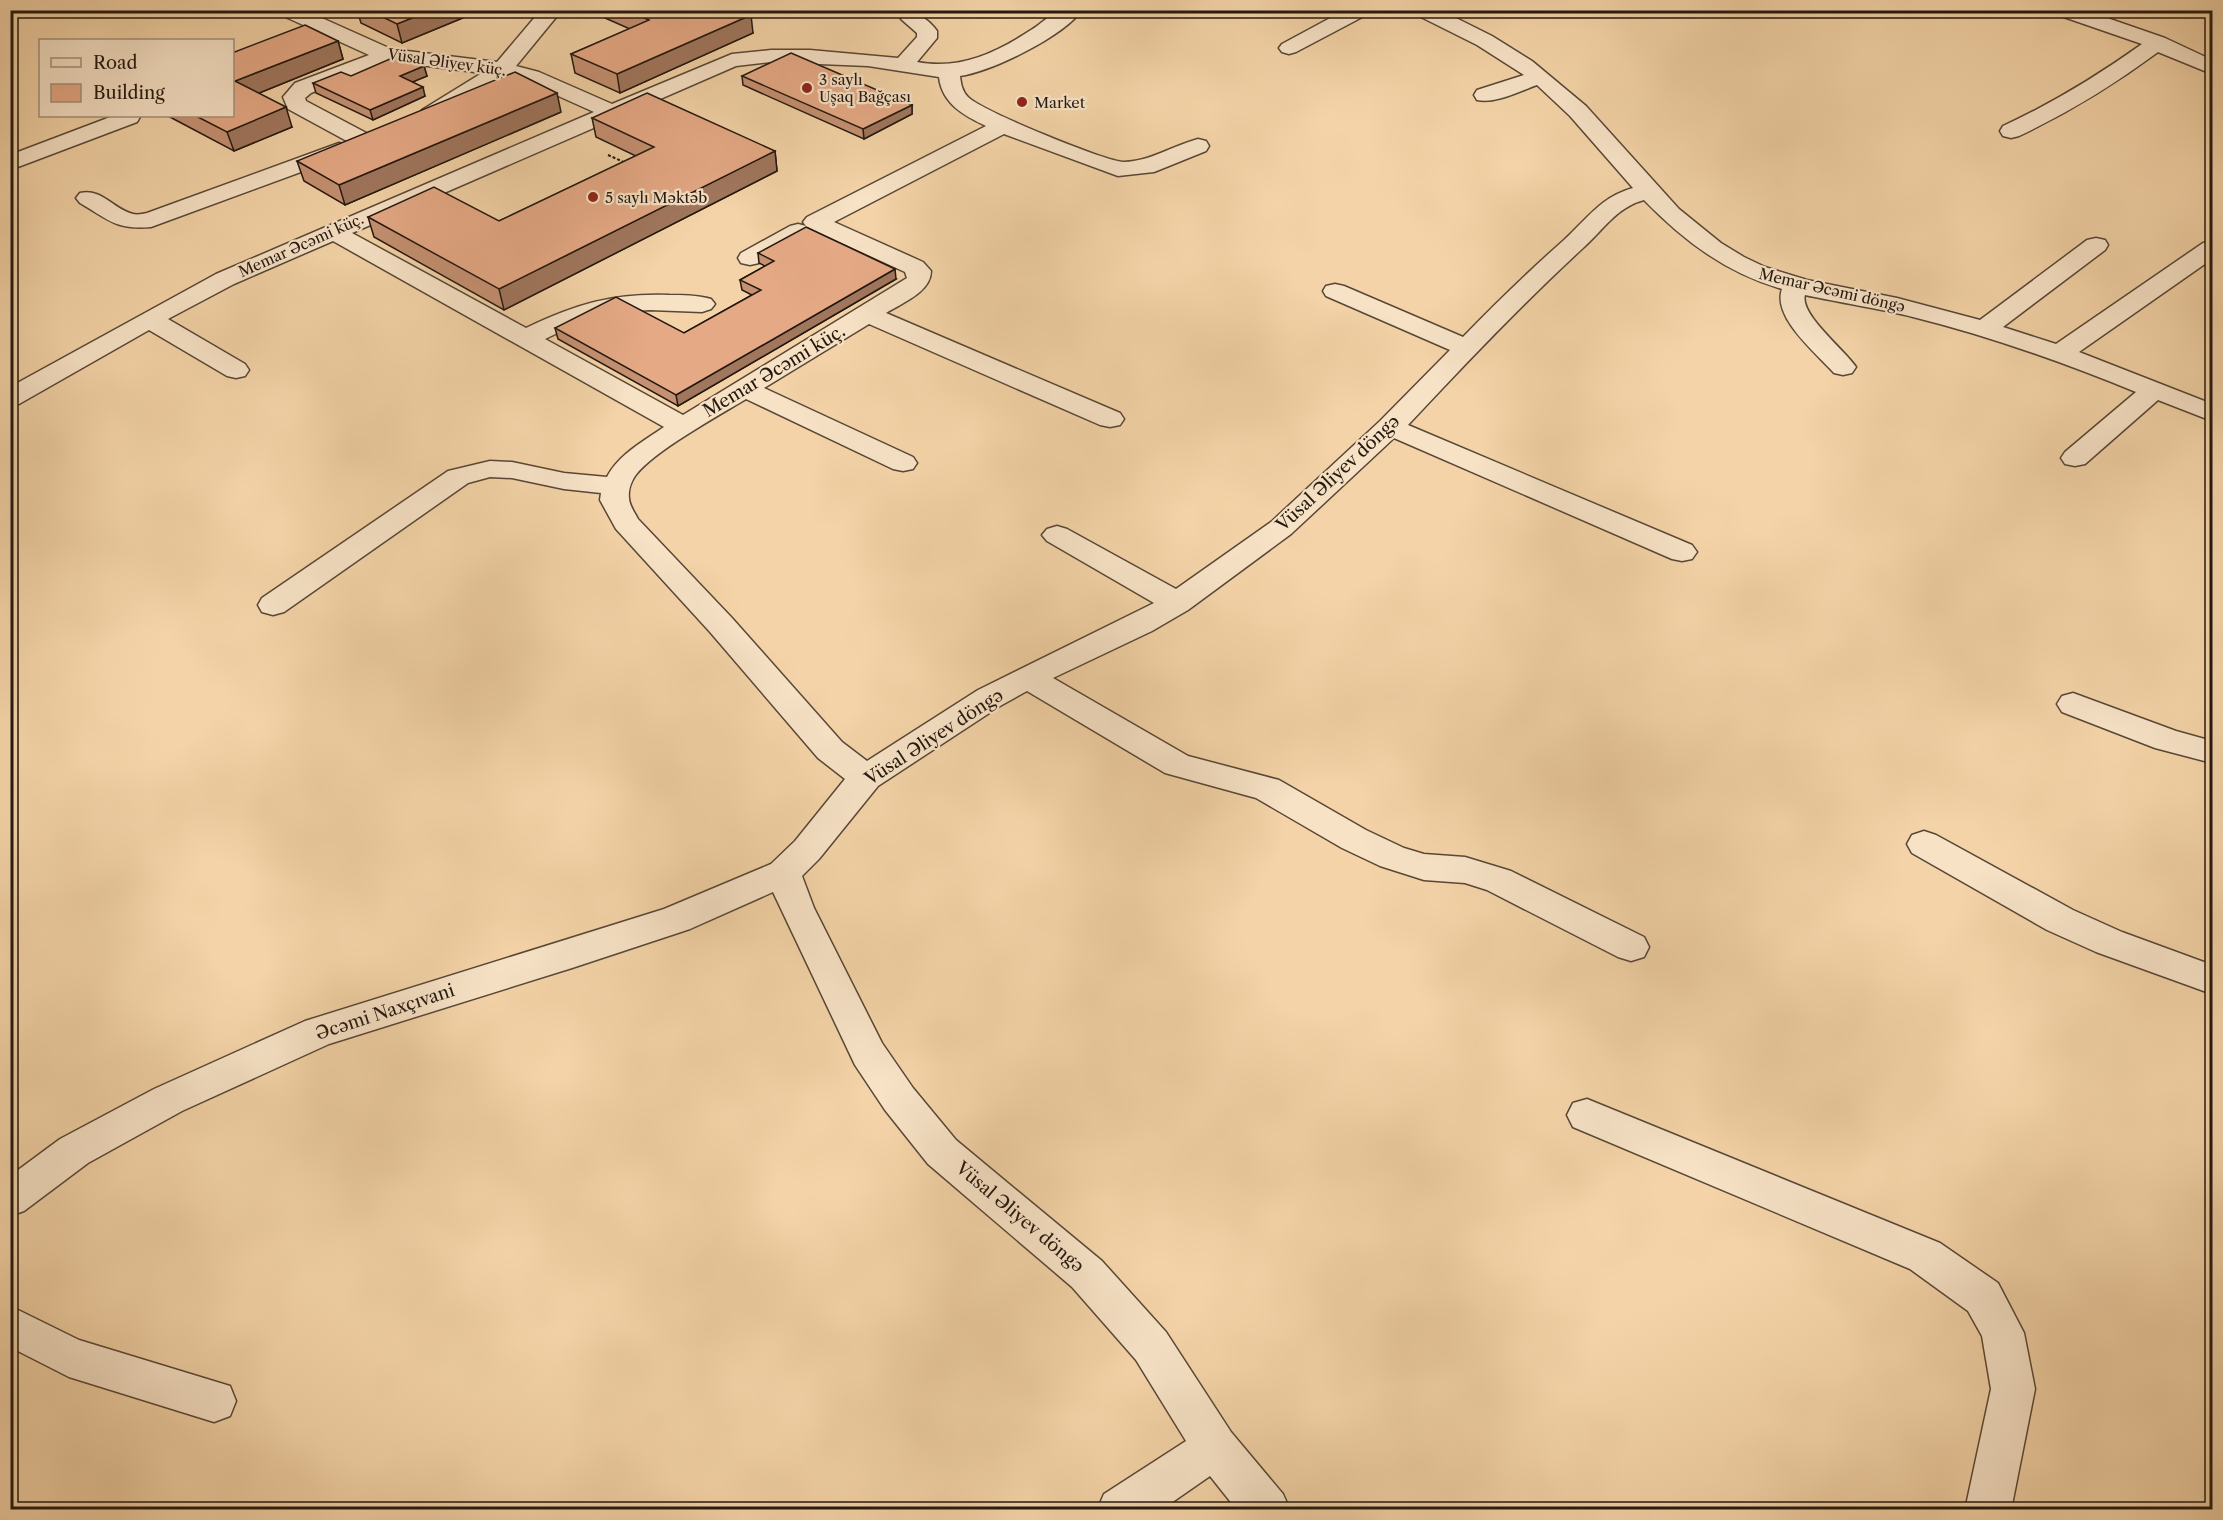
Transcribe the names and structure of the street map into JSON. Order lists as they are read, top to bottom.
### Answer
{
  "streets": {
    "street": [
      "Vüsal Əliyev küç.",
      "Memar Əcəmi küç.",
      "Memar Əcəmi döngə",
      "Vüsal Əliyev döngə",
      "Əcəmi Naxçıvani"
    ]
  },
  "crossings": [
    ["Vüsal Əliyev küç.", "Memar Əcəmi küç."],
    ["Memar Əcəmi döngə", "Vüsal Əliyev döngə"],
    ["Vüsal Əliyev döngə", "Əcəmi Naxçıvani"]
  ],
  "places": ["3 saylı Uşaq Bağçası", "Market", "5 saylı Məktəb"],
  "legend": ["Road", "Building"]
}
